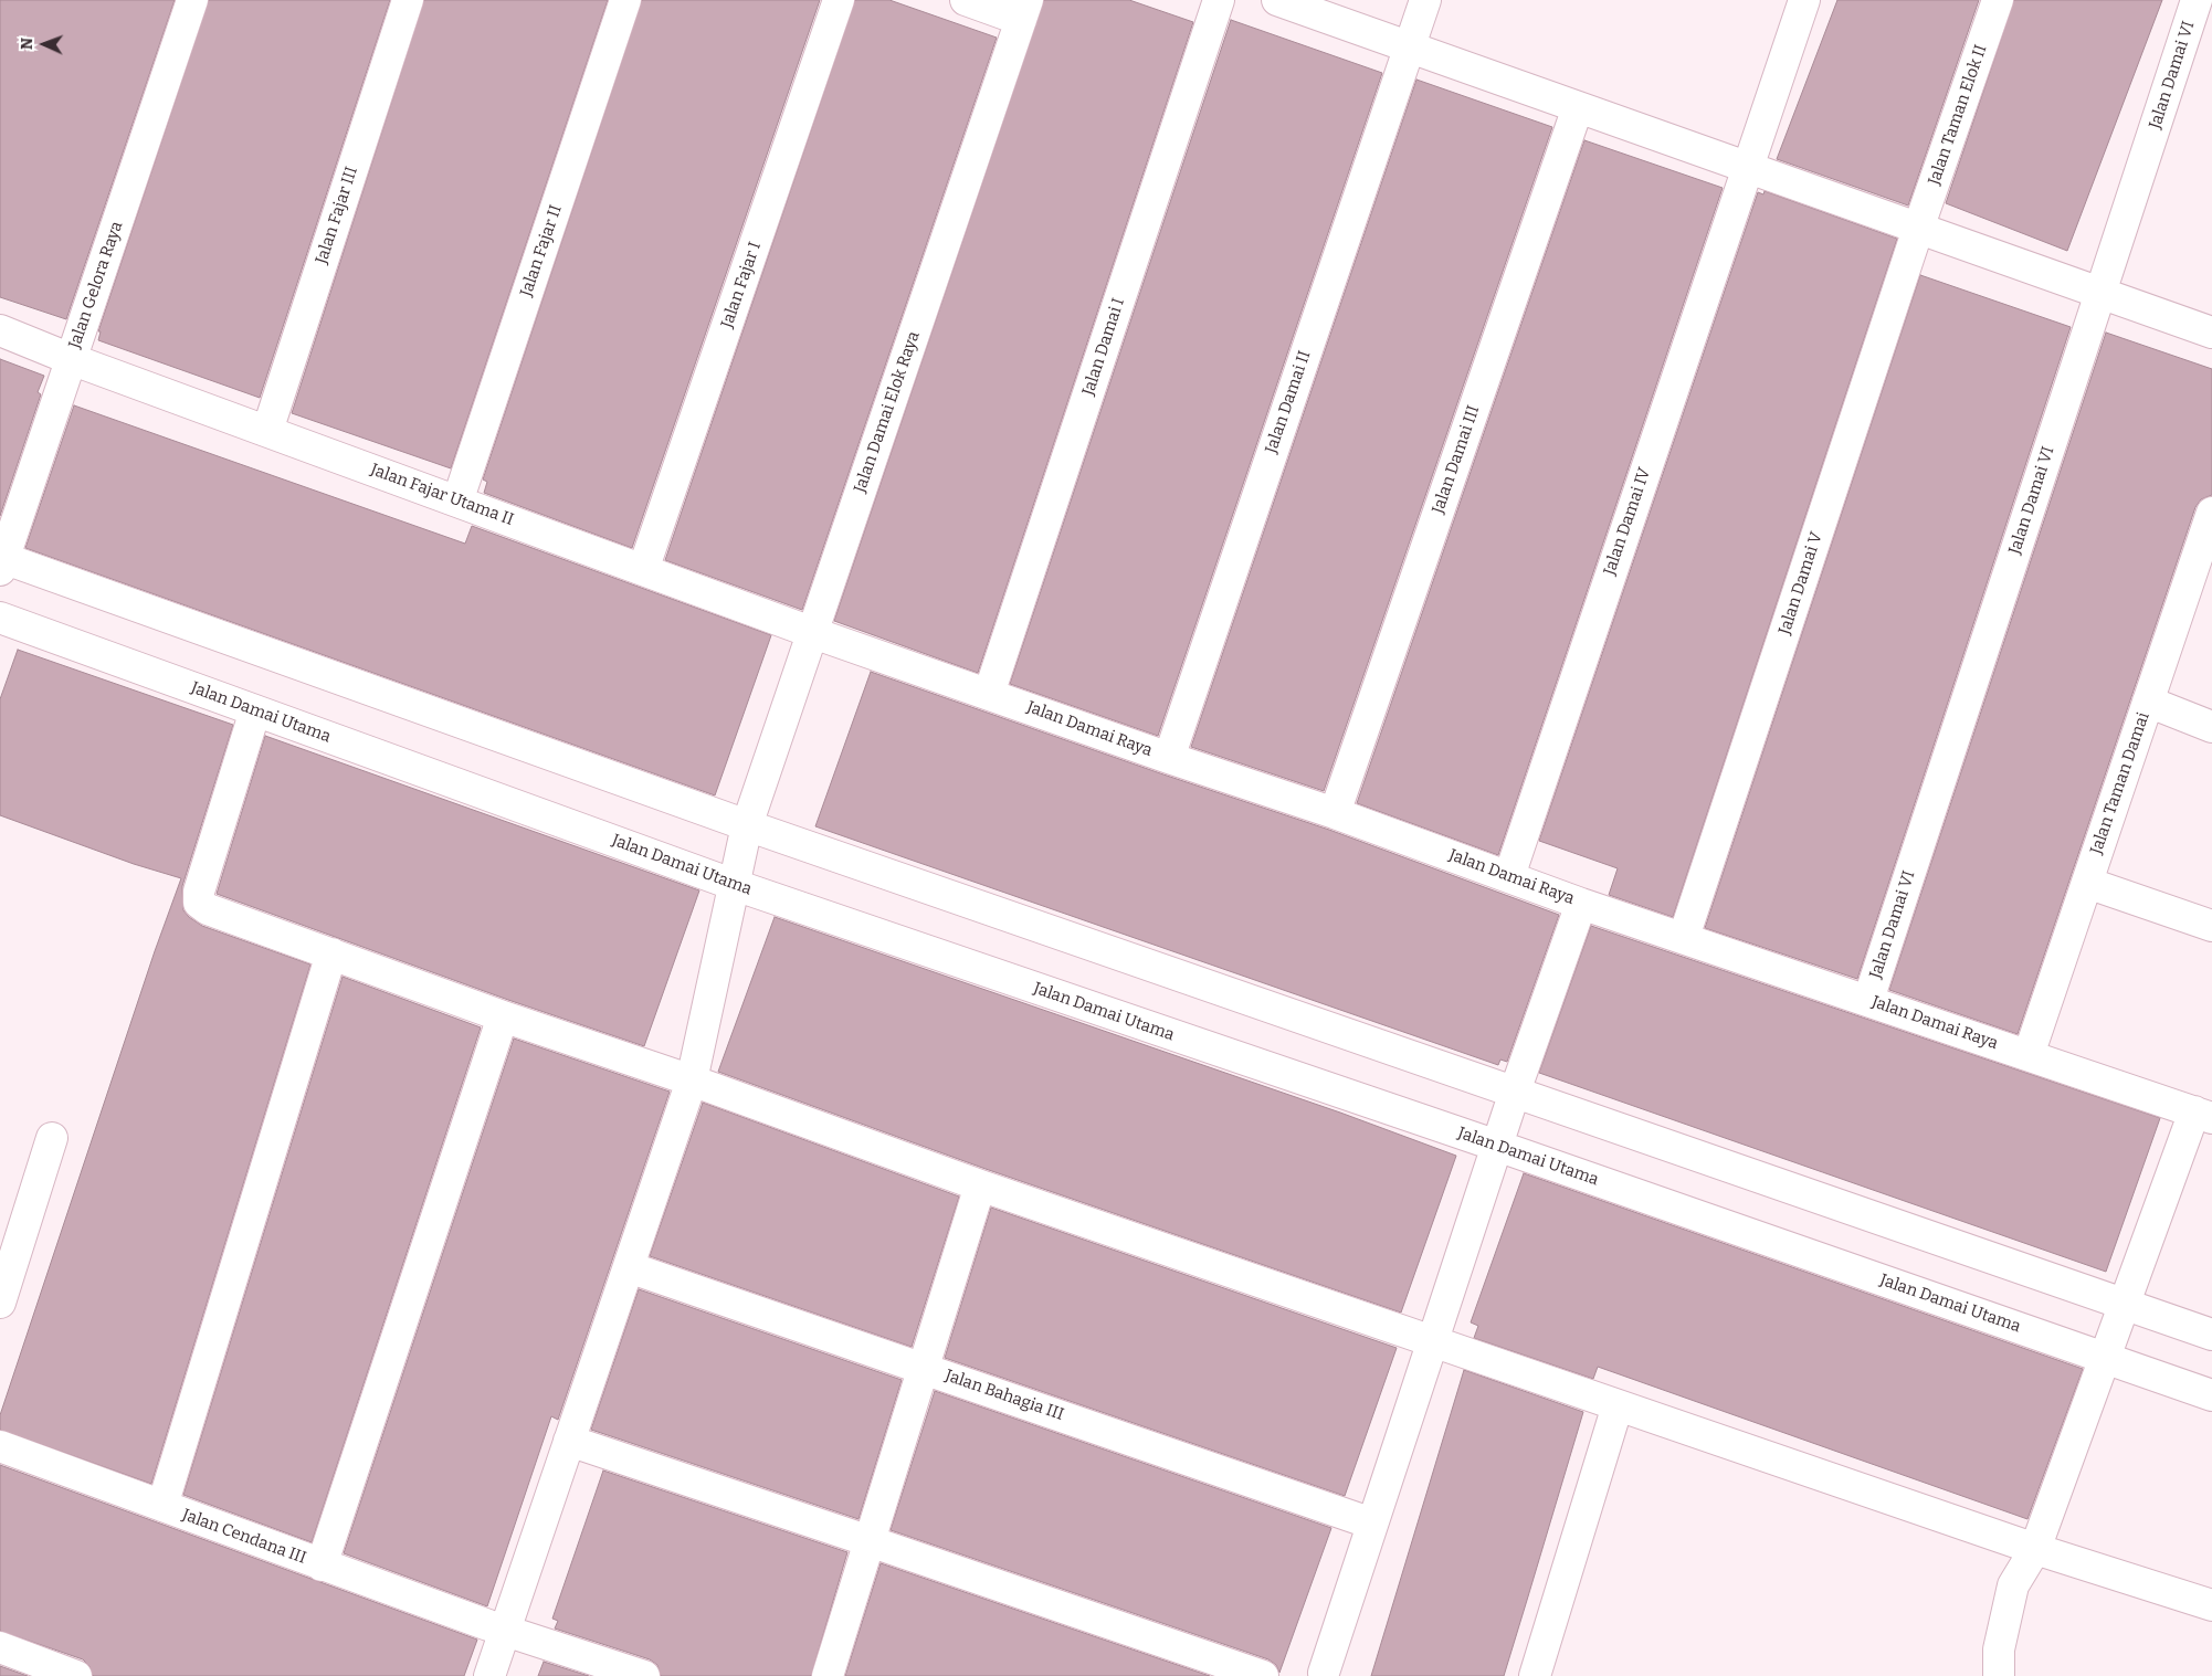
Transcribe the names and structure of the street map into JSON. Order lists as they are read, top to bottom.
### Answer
{
  "streets": {
    "street": [
      "Jalan Damai VI",
      "Jalan Taman Elok II",
      "Jalan Fajar III",
      "Jalan Fajar II",
      "Jalan Gelora Raya",
      "Jalan Fajar I",
      "Jalan Damai I",
      "Jalan Damai II",
      "Jalan Damai Elok Raya",
      "Jalan Damai III",
      "Jalan Fajar Utama II",
      "Jalan Damai IV",
      "Jalan Damai V",
      "Jalan Damai Utama",
      "Jalan Damai Raya",
      "Jalan Taman Damai",
      "Jalan Bahagia III",
      "Jalan Cendana III"
    ]
  },
  "crossings": [
    ["Jalan Damai VI", "Jalan Damai Raya"],
    ["Jalan Taman Elok II", "Jalan Damai V"],
    ["Jalan Fajar III", "Jalan Fajar Utama II"],
    ["Jalan Fajar II", "Jalan Fajar Utama II"],
    ["Jalan Gelora Raya", "Jalan Fajar Utama II"],
    ["Jalan Fajar I", "Jalan Fajar Utama II"],
    ["Jalan Damai I", "Jalan Damai Raya"],
    ["Jalan Damai II", "Jalan Damai Raya"],
    ["Jalan Damai Elok Raya", "Jalan Fajar Utama II"],
    ["Jalan Damai Elok Raya", "Jalan Damai Utama"],
    ["Jalan Damai Elok Raya", "Jalan Damai Raya"],
    ["Jalan Damai Elok Raya", "Jalan Bahagia III"],
    ["Jalan Damai Elok Raya", "Jalan Cendana III"],
    ["Jalan Damai III", "Jalan Damai Raya"],
    ["Jalan Fajar Utama II", "Jalan Damai Raya"],
    ["Jalan Damai IV", "Jalan Damai Raya"],
    ["Jalan Damai V", "Jalan Damai Raya"],
    ["Jalan Damai Raya", "Jalan Taman Damai"]
  ],
  "north": "left"
}
